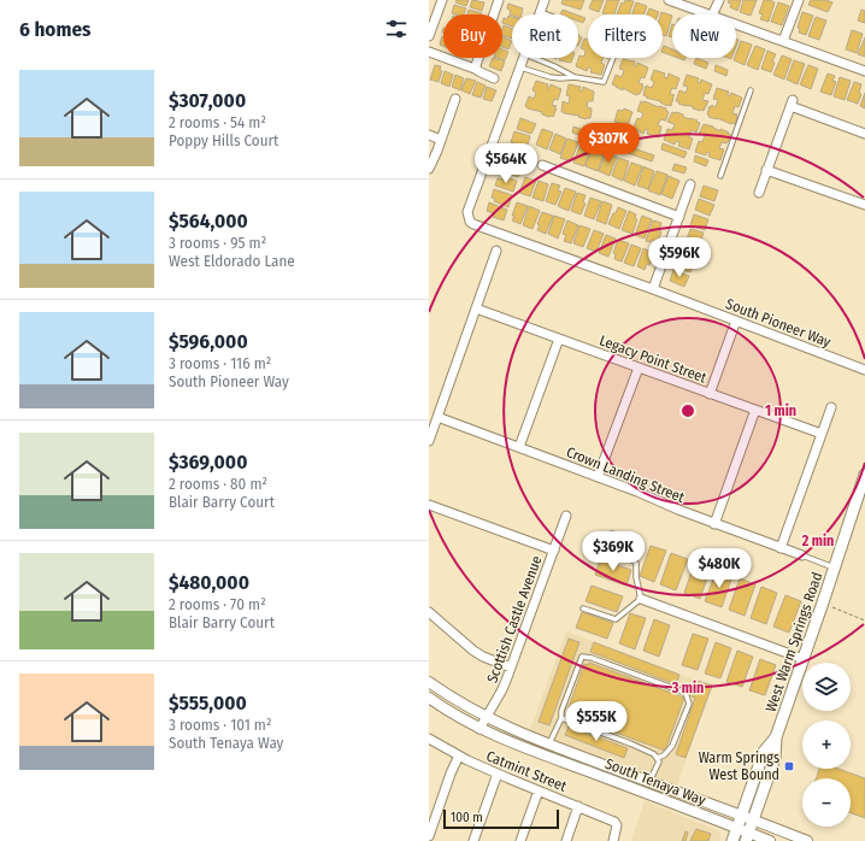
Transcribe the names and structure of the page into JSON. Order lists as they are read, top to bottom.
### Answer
{
  "streets": {
    "main road": ["West Warm Springs Road"],
    "street": [
      "South Pioneer Way",
      "Legacy Point Street",
      "Crown Landing Street",
      "Scottish Castle Avenue",
      "Catmint Street",
      "South Tenaya Way"
    ]
  },
  "crossings": [
    ["Scottish Castle Avenue", "South Tenaya Way"],
    ["West Warm Springs Road", "South Tenaya Way"]
  ],
  "places": {
    "transit": ["Warm Springs West Bound"]
  },
  "scale_bar": "100 m",
  "page": {
    "heading": "6 homes",
    "chip": [
      "Buy",
      "Rent",
      "Filters",
      "New"
    ],
    "list": [
      {
        "name": "$307,000",
        "note": "2 rooms · 54 m² · Poppy Hills Court"
      },
      {
        "name": "$564,000",
        "note": "3 rooms · 95 m² · West Eldorado Lane"
      },
      {
        "name": "$596,000",
        "note": "3 rooms · 116 m² · South Pioneer Way"
      },
      {
        "name": "$369,000",
        "note": "2 rooms · 80 m² · Blair Barry Court"
      },
      {
        "name": "$480,000",
        "note": "2 rooms · 70 m² · Blair Barry Court"
      },
      {
        "name": "$555,000",
        "note": "3 rooms · 101 m² · South Tenaya Way"
      }
    ],
    "price": [
      "$307K",
      "$564K",
      "$596K",
      "$369K",
      "$480K",
      "$555K"
    ],
    "map_buttons": ["+", "−"],
    "scale": "100 m"
  },
  "rings": ["1 min", "2 min", "3 min"]
}
